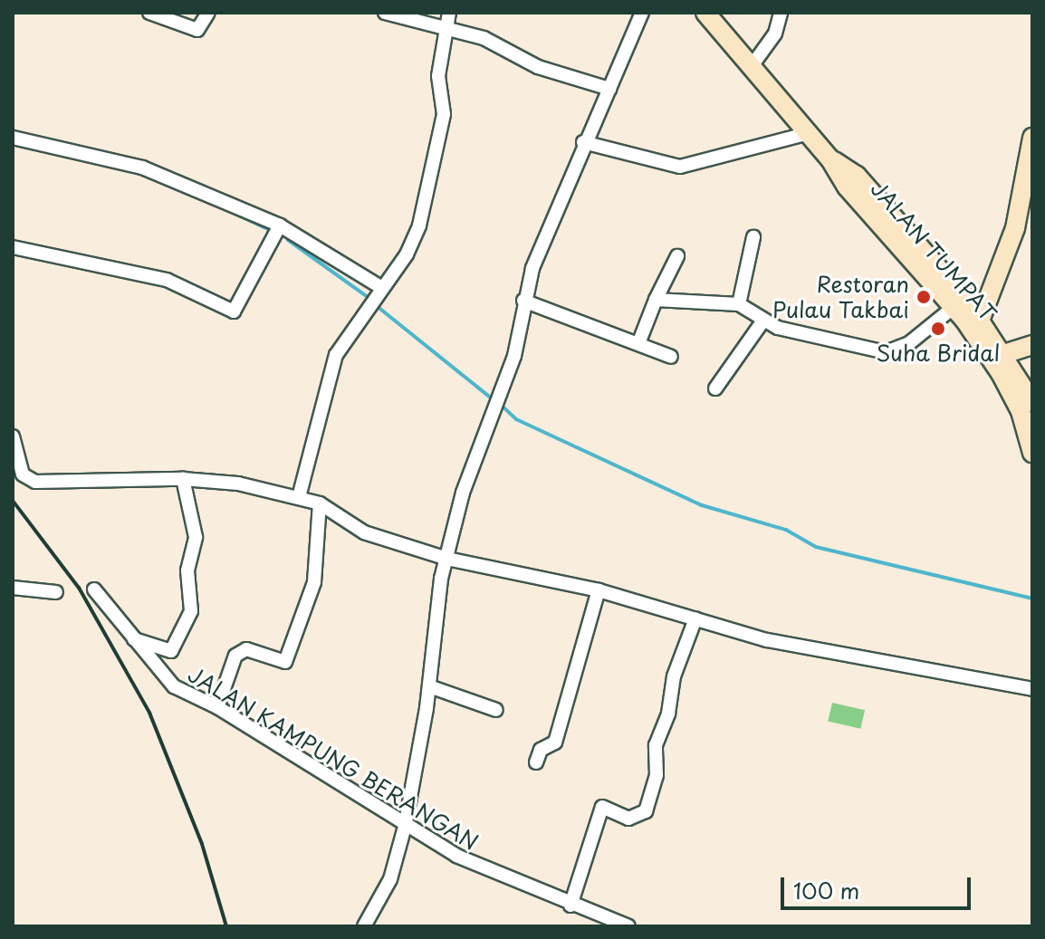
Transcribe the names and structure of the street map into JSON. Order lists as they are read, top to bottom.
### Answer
{
  "streets": {
    "main road": ["JALAN TUMPAT"],
    "street": ["JALAN KAMPUNG BERANGAN"]
  },
  "places": ["Restoran Pulau Takbai", "Suha Bridal"],
  "scale_bar": "100 m"
}
